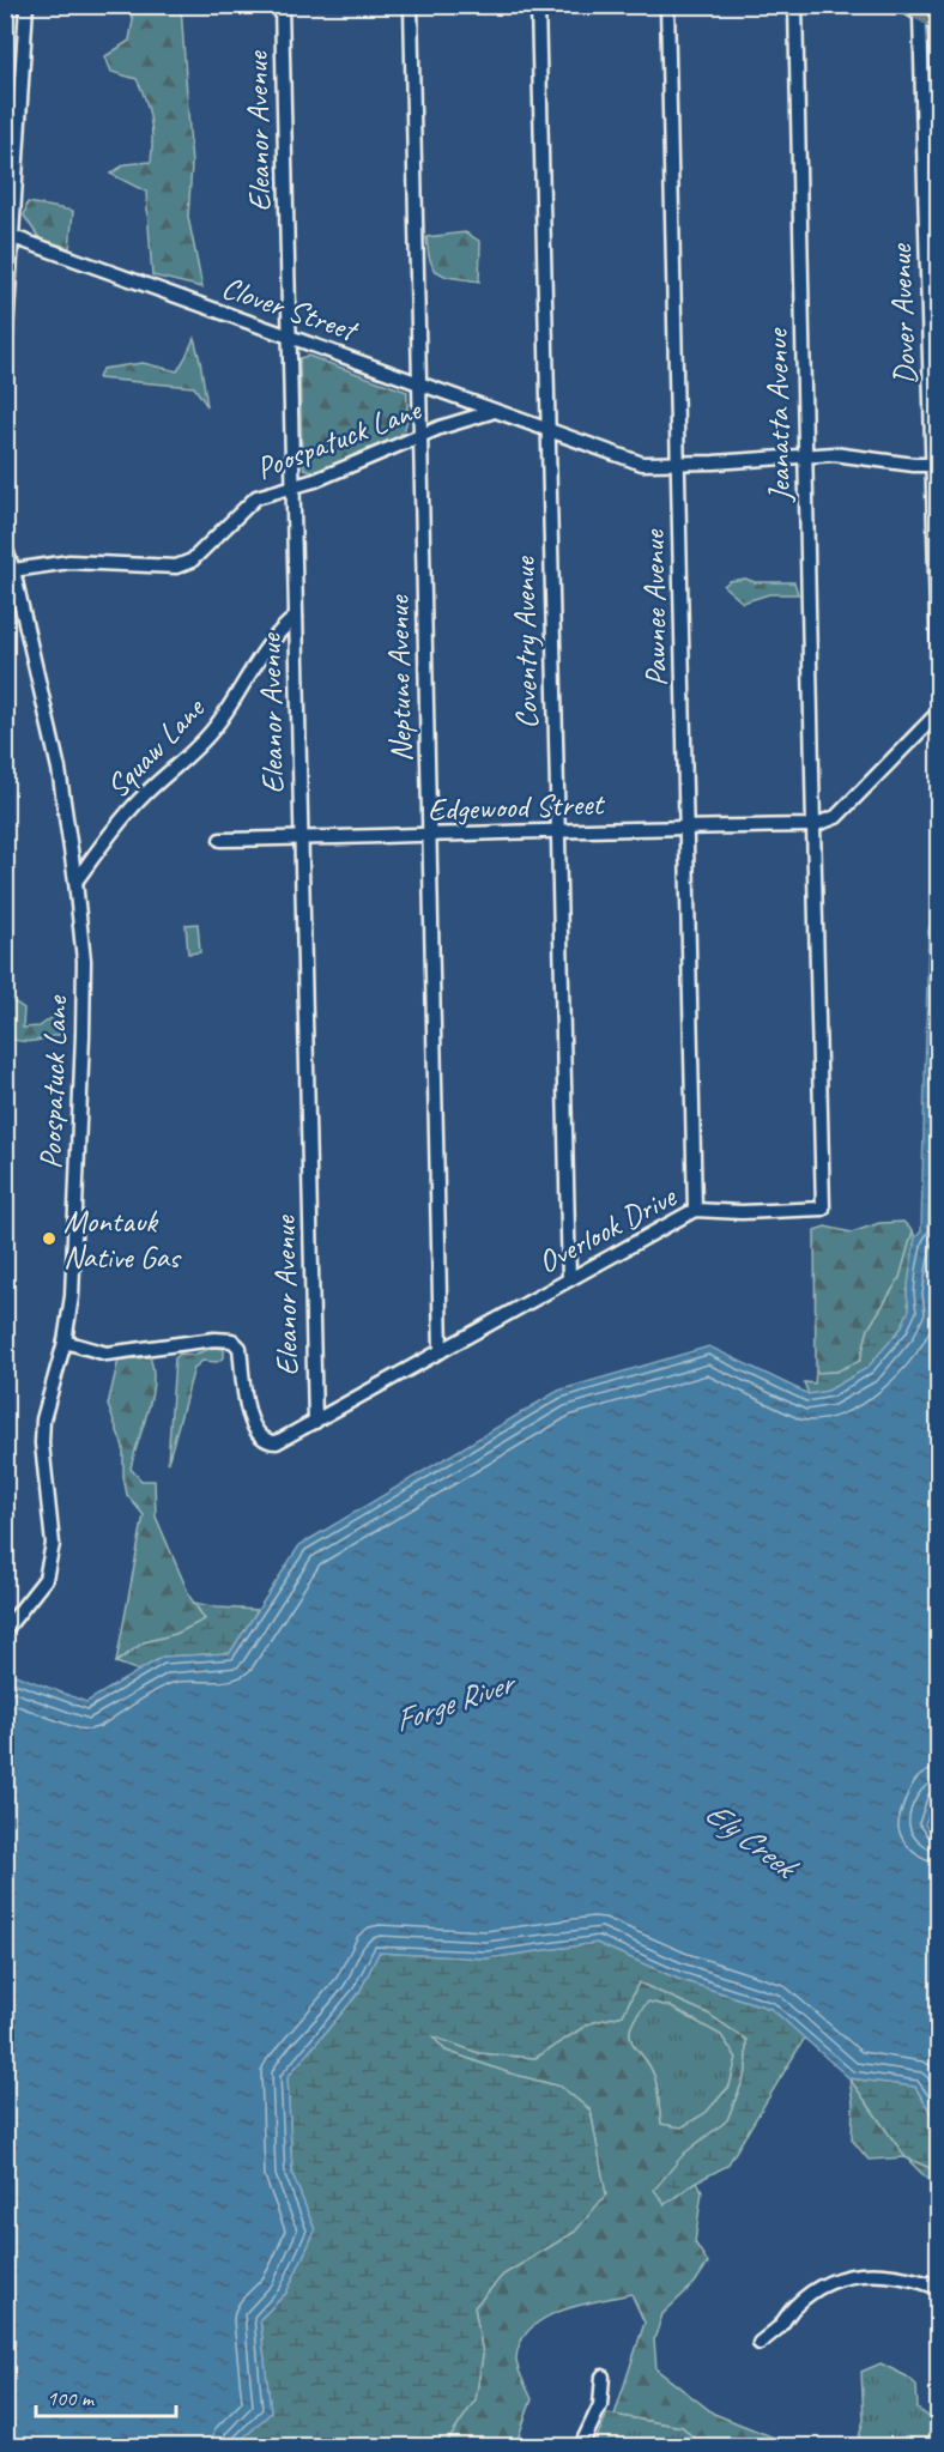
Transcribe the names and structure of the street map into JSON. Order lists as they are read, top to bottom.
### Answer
{
  "streets": {
    "street": [
      "Eleanor Avenue",
      "Clover Street",
      "Dover Avenue",
      "Jeanatta Avenue",
      "Poospatuck Lane",
      "Pawnee Avenue",
      "Coventry Avenue",
      "Neptune Avenue",
      "Squaw Lane",
      "Edgewood Street",
      "Overlook Drive"
    ]
  },
  "crossings": [
    ["Eleanor Avenue", "Clover Street"],
    ["Eleanor Avenue", "Poospatuck Lane"],
    ["Eleanor Avenue", "Squaw Lane"],
    ["Eleanor Avenue", "Edgewood Street"],
    ["Eleanor Avenue", "Overlook Drive"],
    ["Clover Street", "Poospatuck Lane"],
    ["Clover Street", "Coventry Avenue"],
    ["Clover Street", "Neptune Avenue"],
    ["Jeanatta Avenue", "Edgewood Street"],
    ["Jeanatta Avenue", "Overlook Drive"],
    ["Poospatuck Lane", "Neptune Avenue"],
    ["Poospatuck Lane", "Squaw Lane"],
    ["Poospatuck Lane", "Overlook Drive"],
    ["Pawnee Avenue", "Edgewood Street"],
    ["Pawnee Avenue", "Overlook Drive"],
    ["Coventry Avenue", "Edgewood Street"],
    ["Coventry Avenue", "Overlook Drive"],
    ["Neptune Avenue", "Edgewood Street"],
    ["Neptune Avenue", "Overlook Drive"],
    ["Edgewood Street", "Overlook Drive"]
  ],
  "water": ["Forge River", "Ely Creek"],
  "places": ["Montauk Native Gas"],
  "scale_bar": "100 m"
}
